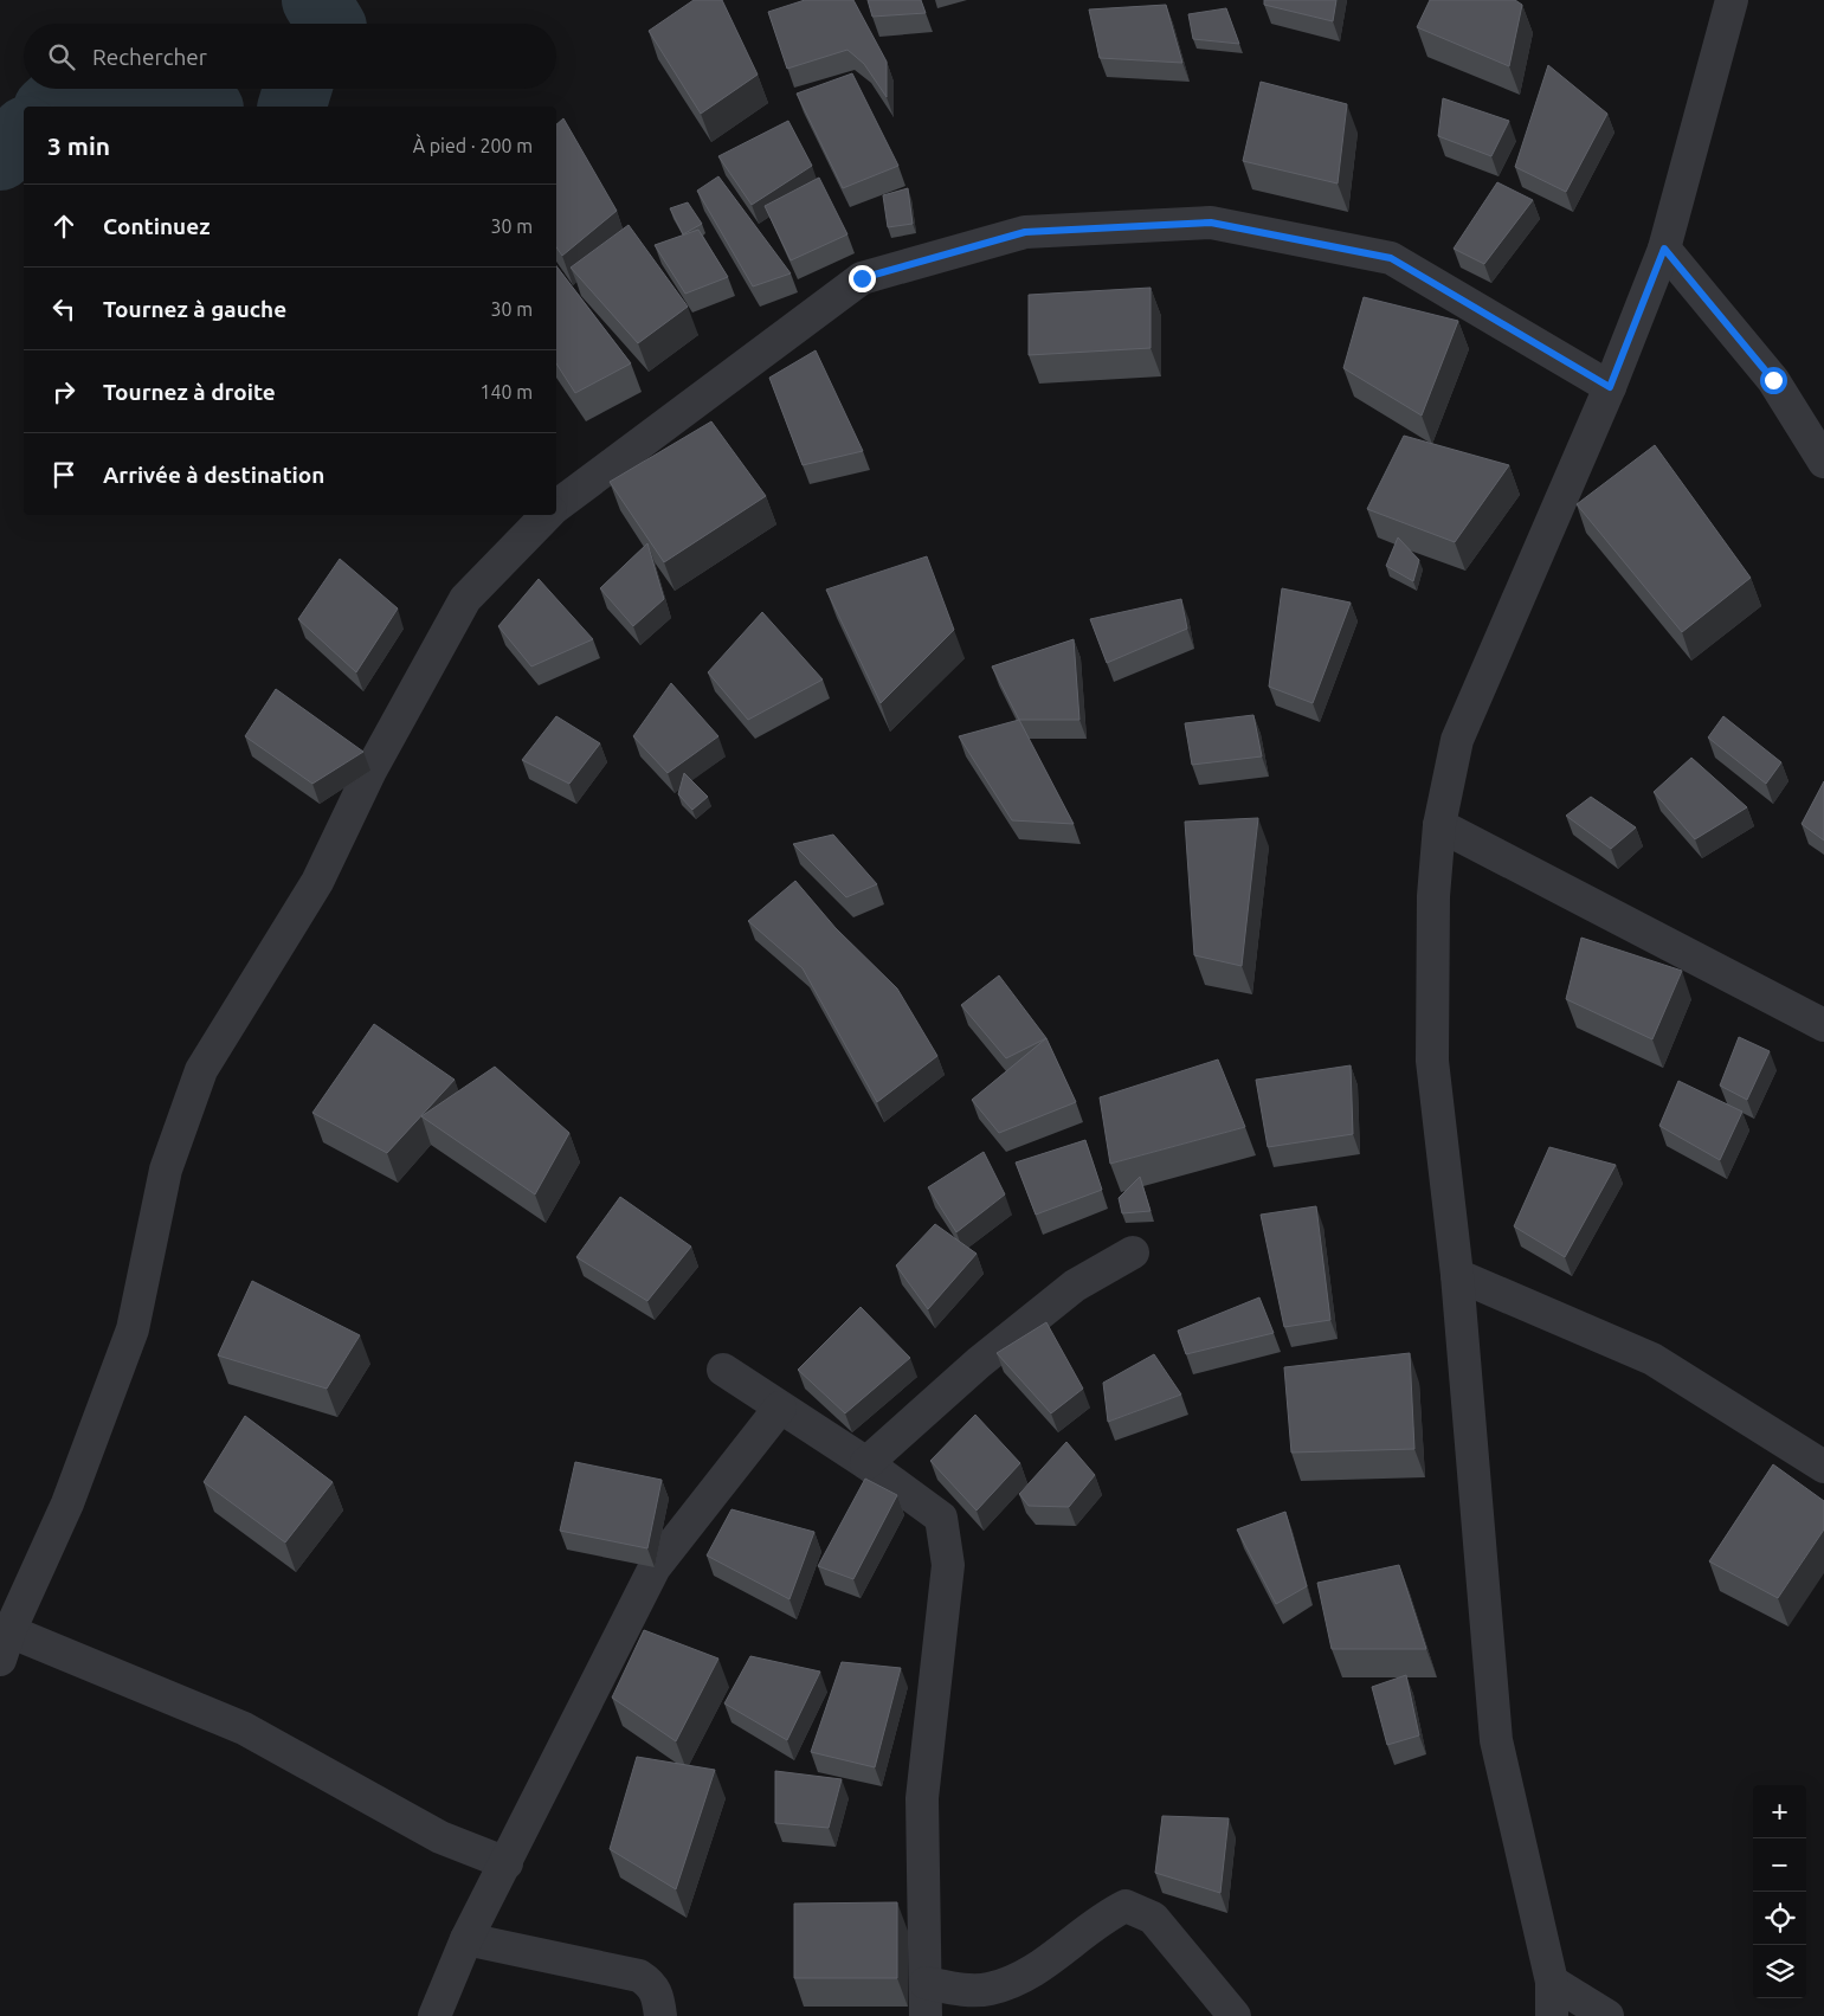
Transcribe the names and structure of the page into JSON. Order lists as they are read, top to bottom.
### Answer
{
  "page": {
    "search": "Rechercher",
    "heading": ["3 min", "À pied · 200 m"],
    "list": [
      ["Continuez", "30 m"],
      ["Tournez à gauche", "30 m"],
      ["Tournez à droite", "140 m"],
      "Arrivée à destination"
    ],
    "map_buttons": ["+", "−"]
  }
}
